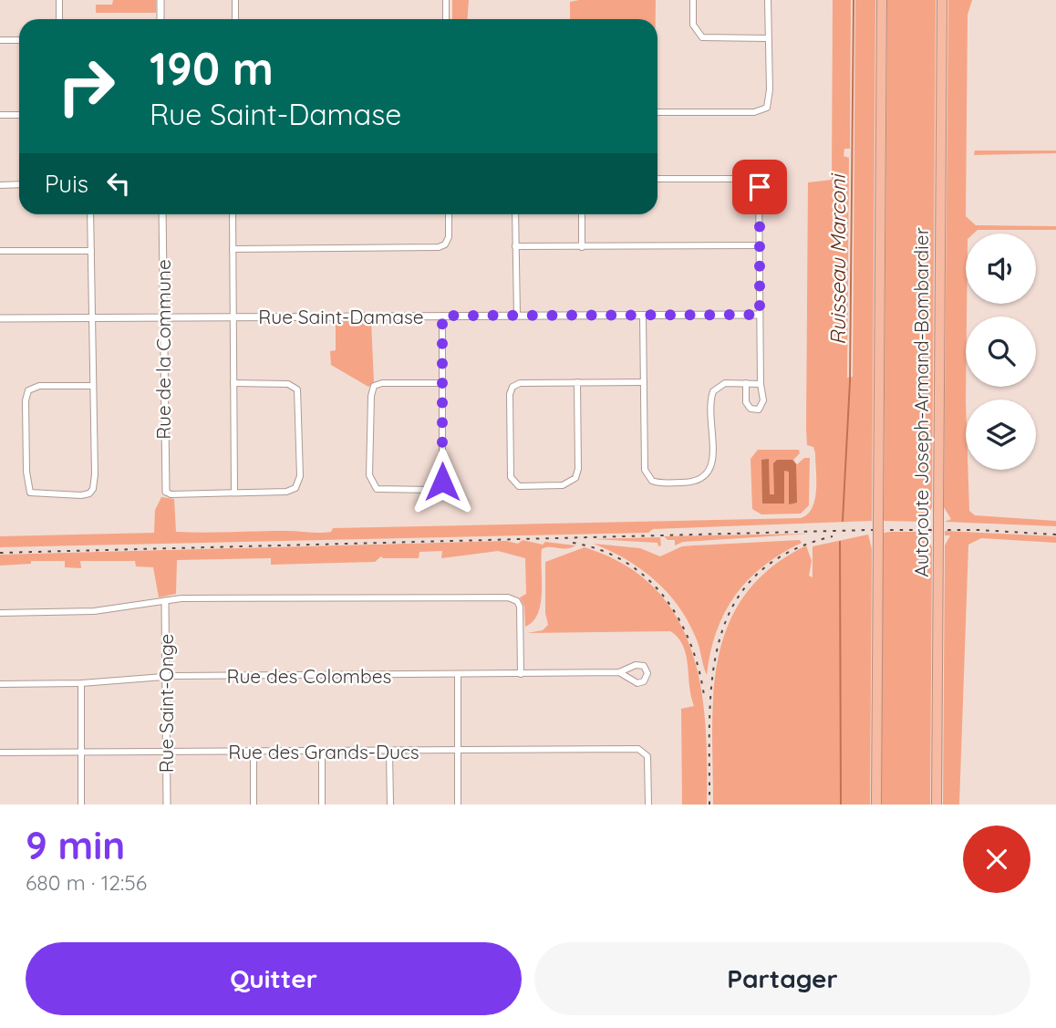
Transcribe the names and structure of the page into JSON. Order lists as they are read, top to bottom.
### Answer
{
  "streets": {
    "highway": ["Autoroute Joseph-Armand-Bombardier"],
    "street": [
      "Rue Saint-Damase",
      "Rue de la Commune",
      "Rue des Colombes",
      "Rue Saint-Onge",
      "Rue des Grands-Ducs"
    ]
  },
  "crossings": [
    ["Rue Saint-Damase", "Rue de la Commune"],
    ["Rue des Colombes", "Rue Saint-Onge"],
    ["Rue Saint-Onge", "Rue des Grands-Ducs"]
  ],
  "water": ["Ruisseau Marconi"],
  "page": {
    "turn": ["190 m", "Rue Saint-Damase"],
    "then": "Puis",
    "heading": ["9 min", "680 m · 12:56"],
    "buttons": ["Quitter", "Partager"]
  }
}
